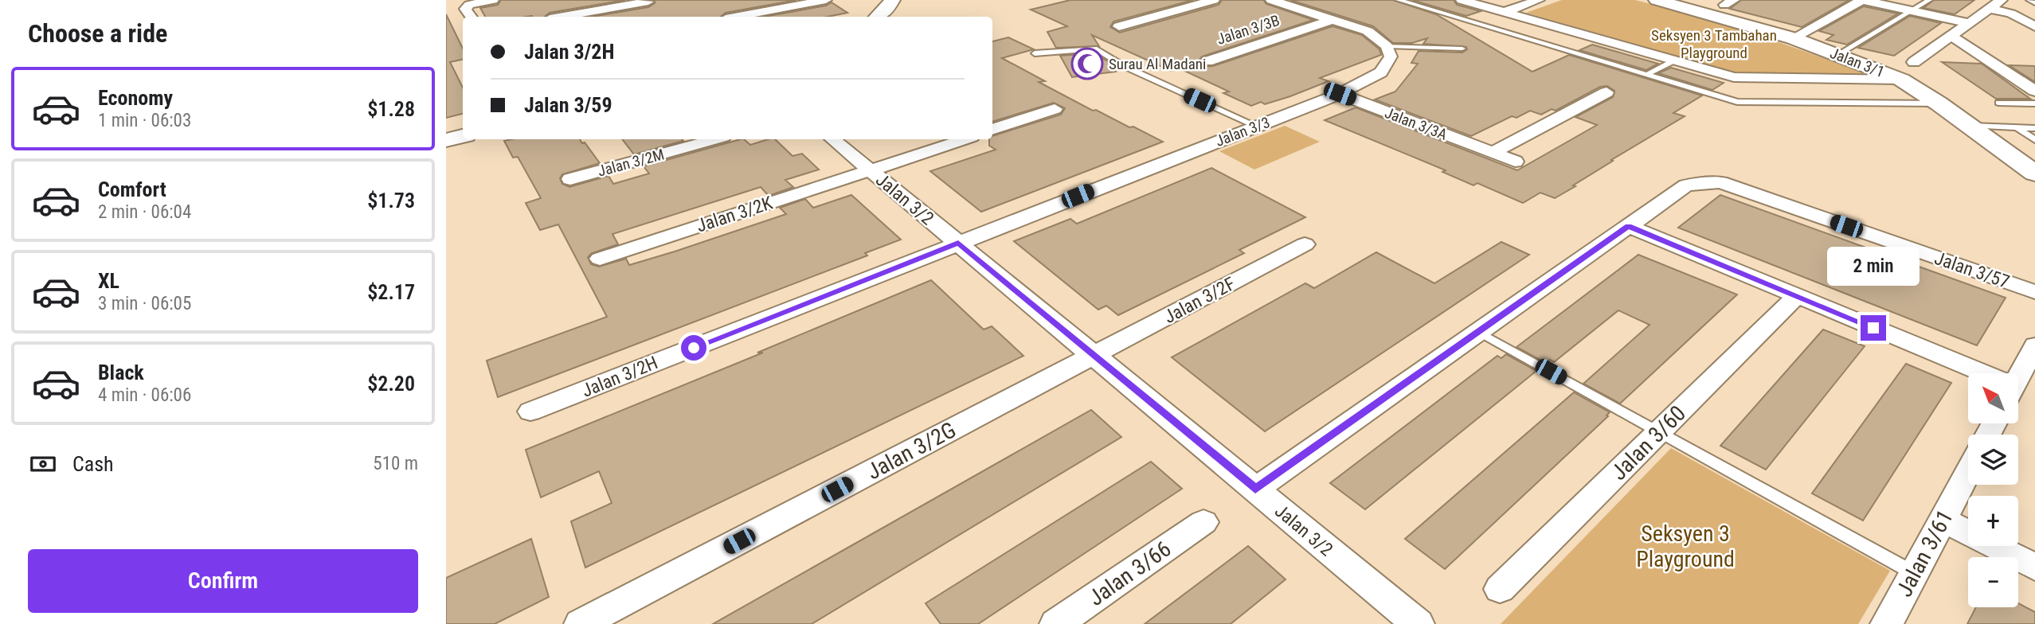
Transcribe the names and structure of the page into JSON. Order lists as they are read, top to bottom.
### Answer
{
  "streets": {
    "street": [
      "Jalan 3/3B",
      "Jalan 3/1",
      "Jalan 3/3A",
      "Jalan 3/3",
      "Jalan 3/2M",
      "Jalan 3/2",
      "Jalan 3/2K",
      "Jalan 3/57",
      "Jalan 3/2F",
      "Jalan 3/2H",
      "Jalan 3/60",
      "Jalan 3/2G",
      "Jalan 3/61",
      "Jalan 3/66"
    ]
  },
  "crossings": [
    ["Jalan 3/3A", "Jalan 3/3"],
    ["Jalan 3/3", "Jalan 3/2"],
    ["Jalan 3/3", "Jalan 3/2H"],
    ["Jalan 3/2", "Jalan 3/2K"],
    ["Jalan 3/2", "Jalan 3/2F"],
    ["Jalan 3/2", "Jalan 3/2H"],
    ["Jalan 3/2", "Jalan 3/2G"],
    ["Jalan 3/2F", "Jalan 3/2G"]
  ],
  "parks": ["Seksyen 3 Tambahan Playground", "Seksyen 3 Playground"],
  "places": {
    "mosque": ["Surau Al Madani"]
  },
  "north": "top left",
  "page": {
    "heading": "Choose a ride",
    "banner": ["Jalan 3/2H", "Jalan 3/59"],
    "list": [
      {
        "name": "Economy",
        "note": "1 min · 06:03",
        "value": "$1.28"
      },
      {
        "name": "Comfort",
        "note": "2 min · 06:04",
        "value": "$1.73"
      },
      {
        "name": "XL",
        "note": "3 min · 06:05",
        "value": "$2.17"
      },
      {
        "name": "Black",
        "note": "4 min · 06:06",
        "value": "$2.20"
      }
    ],
    "bubble": "2 min",
    "map_buttons": ["+", "−"],
    "pay": ["Cash", "510 m"],
    "buttons": "Confirm"
  }
}
